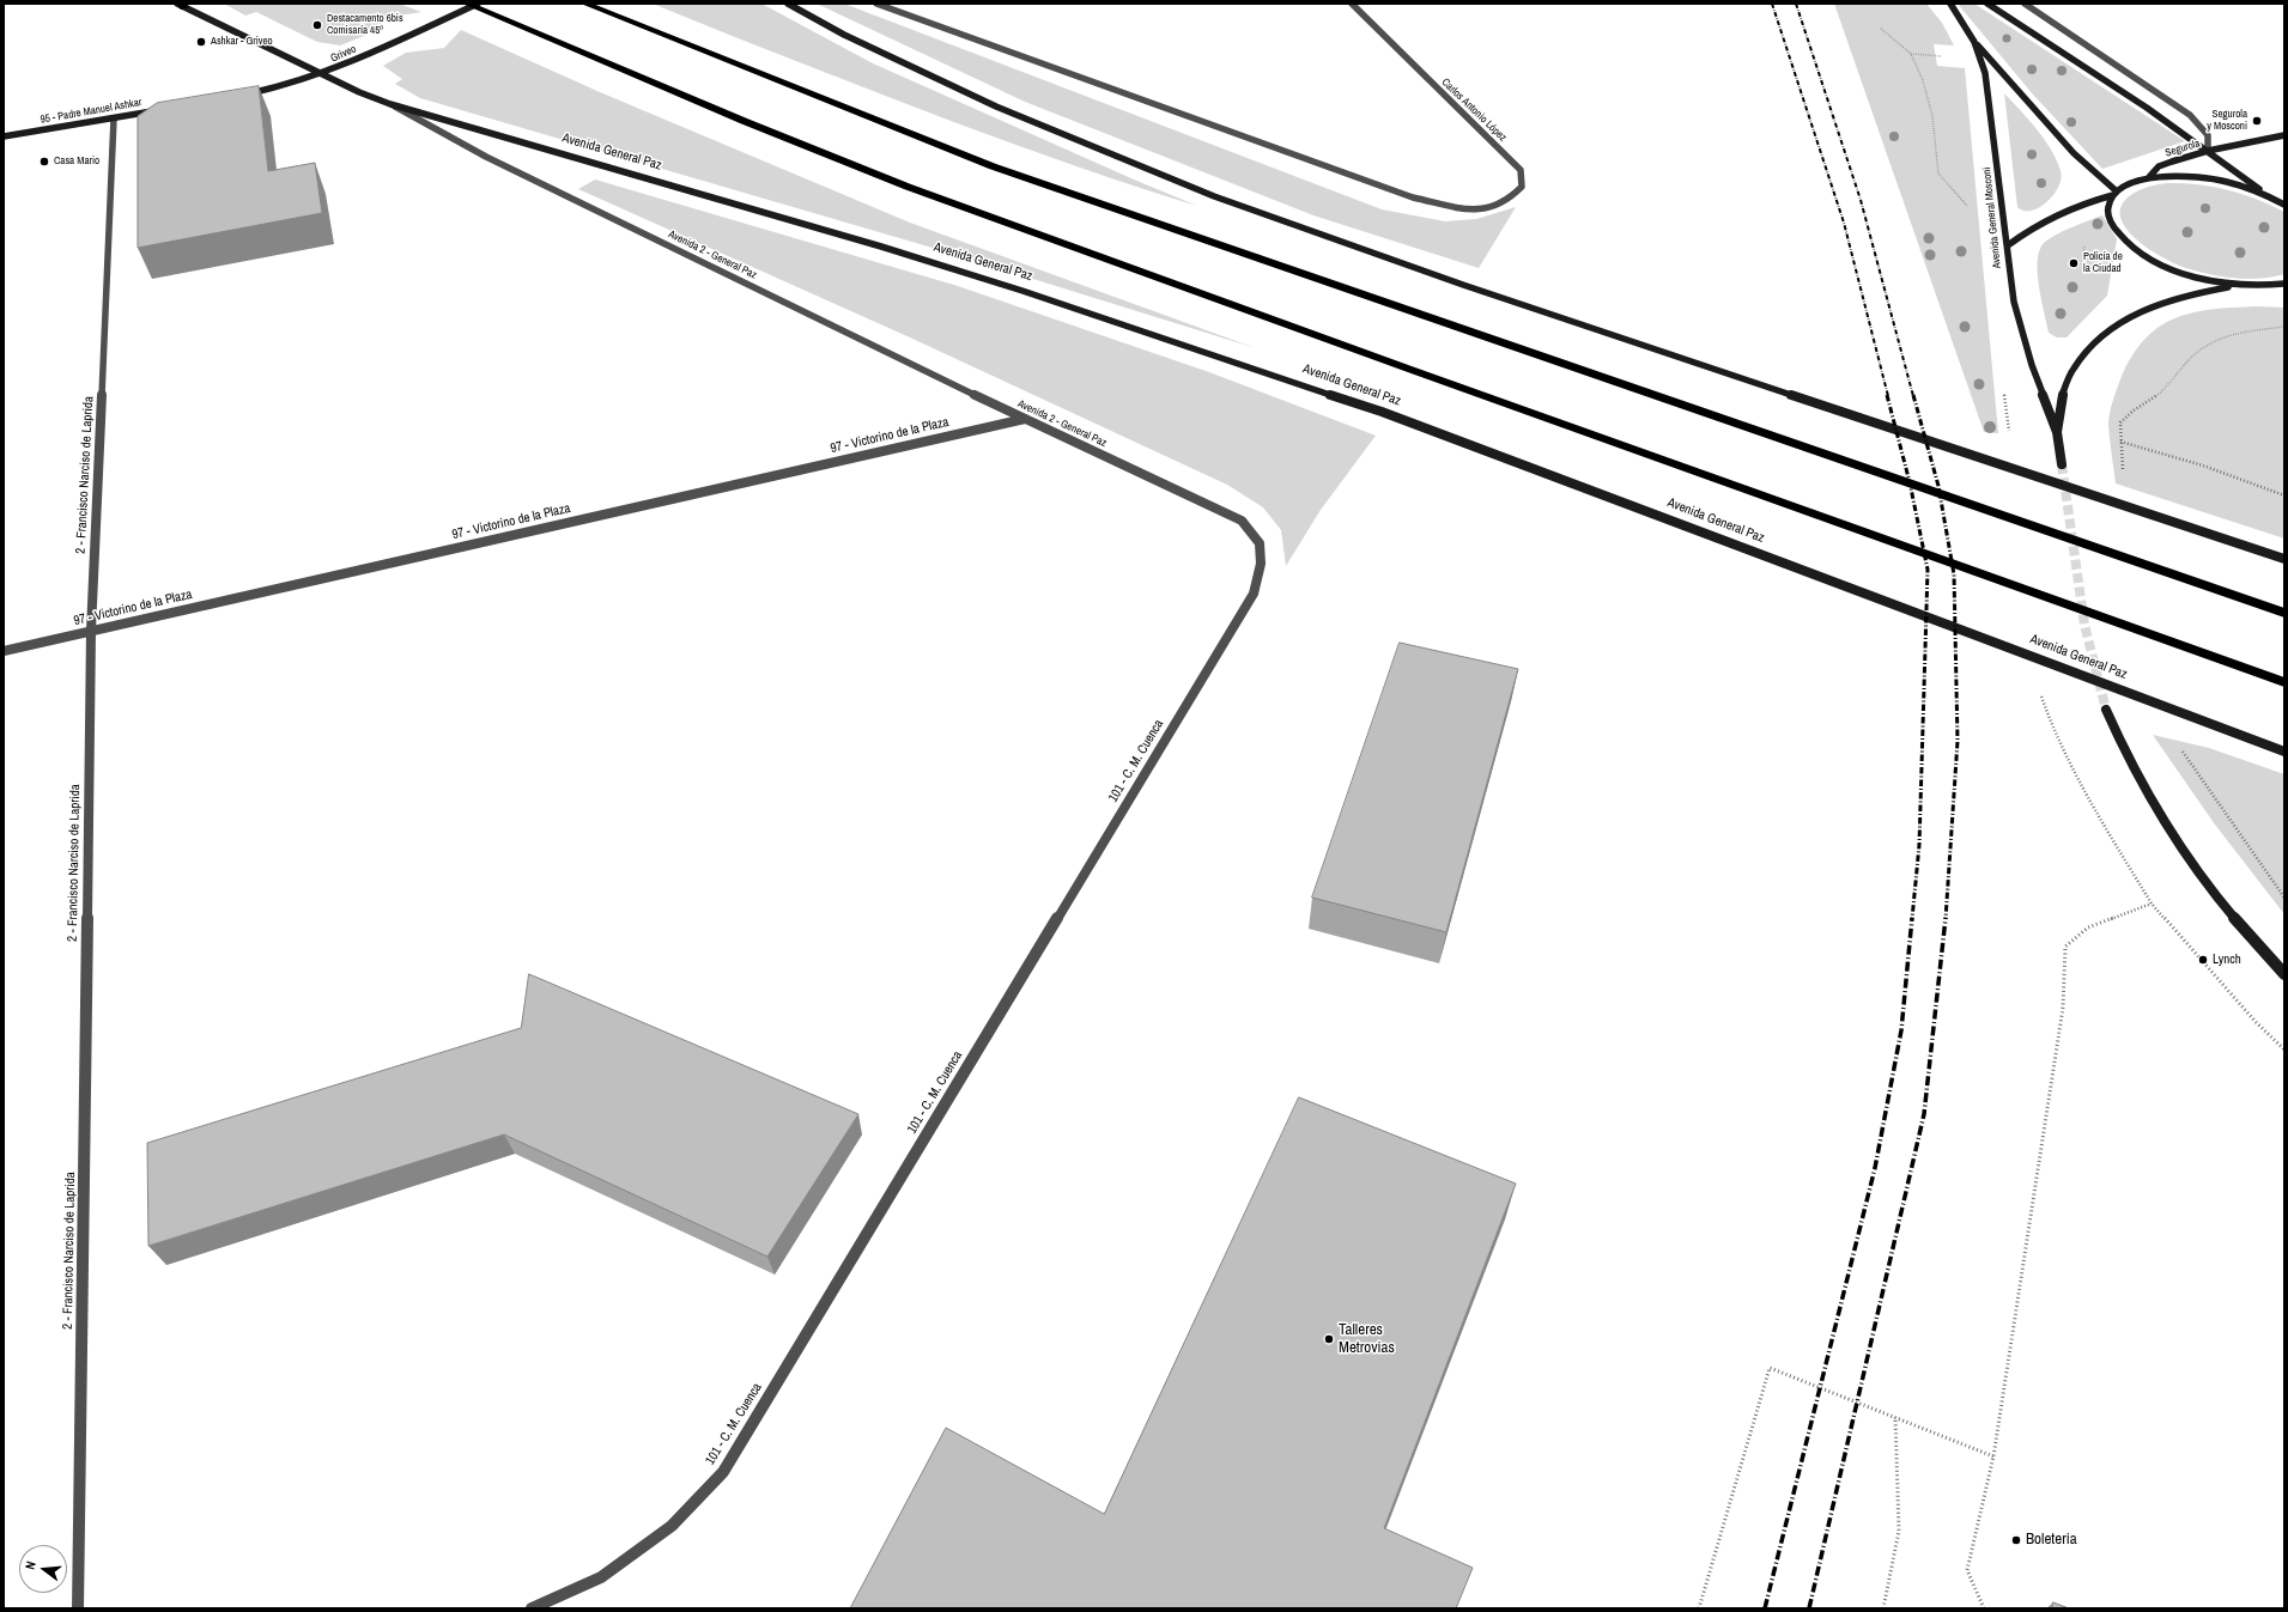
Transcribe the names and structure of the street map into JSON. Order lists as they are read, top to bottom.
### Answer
{
  "streets": {
    "street": [
      "Griveo",
      "Carlos Antonio López",
      "95 - Padre Manuel Ashkar",
      "Segurola",
      "Avenida General Paz",
      "Avenida General Mosconi",
      "Avenida 2 - General Paz",
      "97 - Victorino de la Plaza",
      "2 - Francisco Narciso de Laprida",
      "101 - C. M. Cuenca"
    ]
  },
  "crossings": [
    ["Griveo", "Avenida 2 - General Paz"],
    ["95 - Padre Manuel Ashkar", "2 - Francisco Narciso de Laprida"],
    ["Avenida General Paz", "Avenida 2 - General Paz"],
    ["Avenida 2 - General Paz", "97 - Victorino de la Plaza"],
    ["Avenida 2 - General Paz", "101 - C. M. Cuenca"],
    ["97 - Victorino de la Plaza", "2 - Francisco Narciso de Laprida"]
  ],
  "places": [
    "Destacamento 6bis Comisaría 45º",
    "Ashkar - Griveo",
    "Segurola y Mosconi",
    "Casa Mario",
    "Policía de la Ciudad",
    "Lynch",
    "Talleres Metrovias",
    "Boleteria"
  ],
  "north": "left"
}
